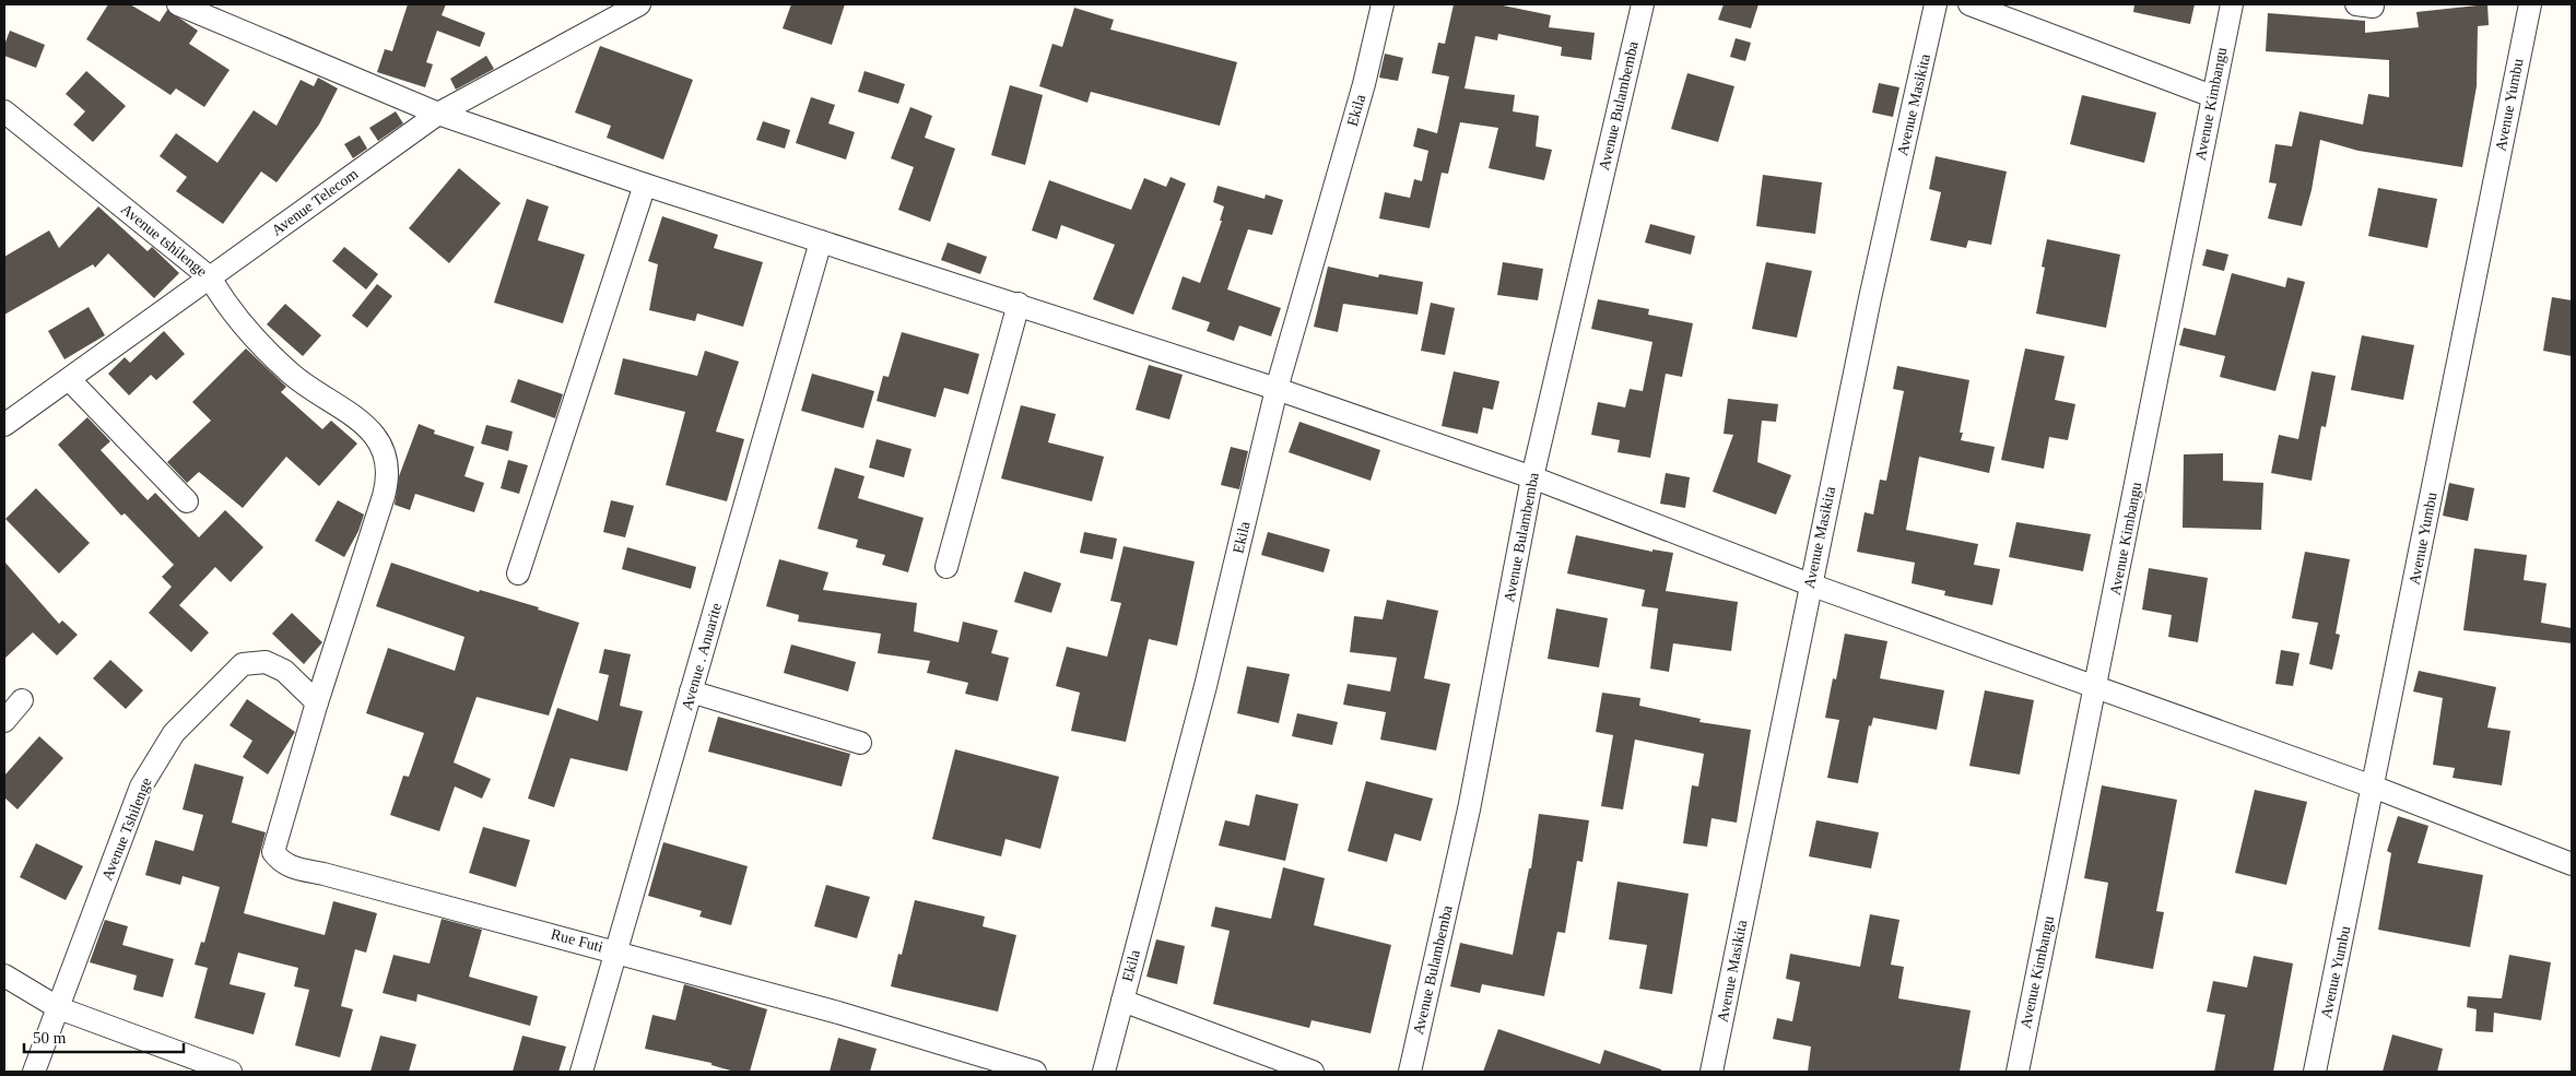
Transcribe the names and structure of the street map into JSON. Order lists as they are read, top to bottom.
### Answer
{
  "streets": {
    "street": [
      "Avenue Kimbangu",
      "Avenue Masikita",
      "Avenue Yumbu",
      "Avenue Bulambemba",
      "Ekila",
      "Avenue Telecom",
      "Avenue tshilenge",
      "Avenue . Anuarite",
      "Avenue Tshilenge",
      "Rue Futi"
    ]
  },
  "crossings": [
    ["Avenue Telecom", "Avenue tshilenge"],
    ["Avenue tshilenge", "Avenue Tshilenge"],
    ["Avenue tshilenge", "Rue Futi"],
    ["Avenue . Anuarite", "Rue Futi"],
    ["Avenue Tshilenge", "Rue Futi"]
  ],
  "scale_bar": "50 m"
}
